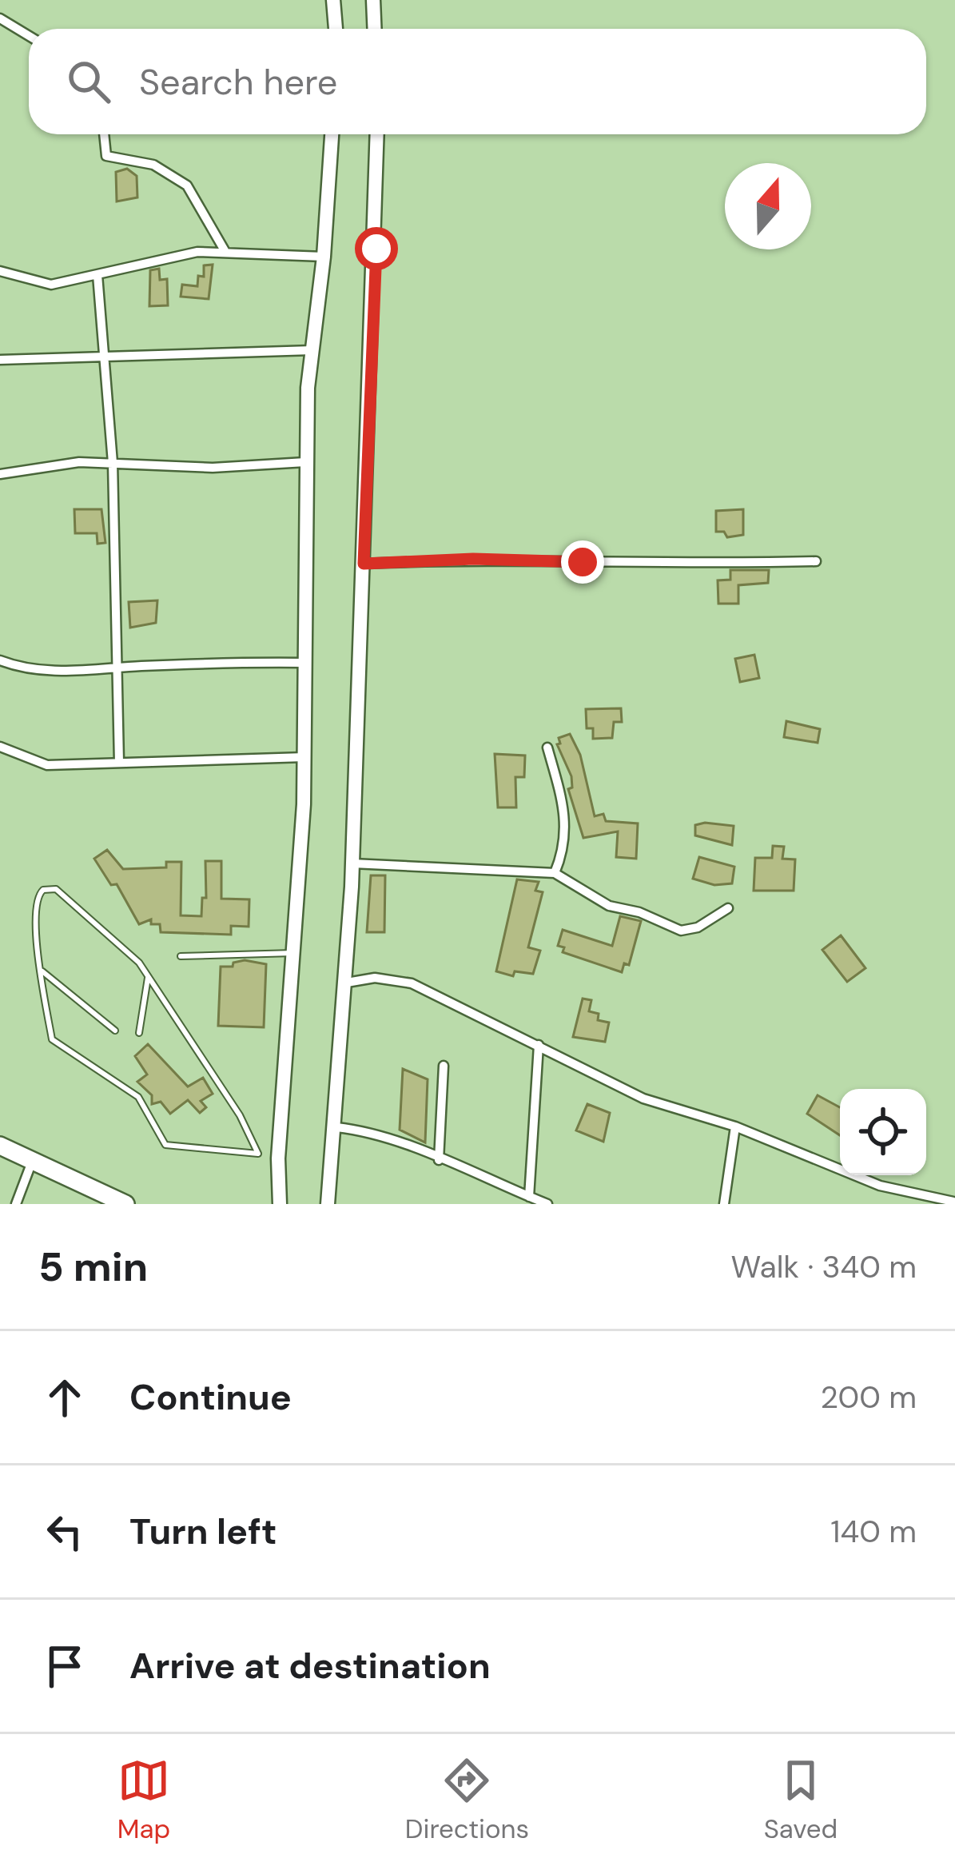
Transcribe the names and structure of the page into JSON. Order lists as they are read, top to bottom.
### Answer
{
  "north": "top",
  "page": {
    "search": "Search here",
    "heading": ["5 min", "Walk · 340 m"],
    "list": [
      ["Continue", "200 m"],
      ["Turn left", "140 m"],
      "Arrive at destination"
    ],
    "nav": ["Map", "Directions", "Saved"]
  }
}
